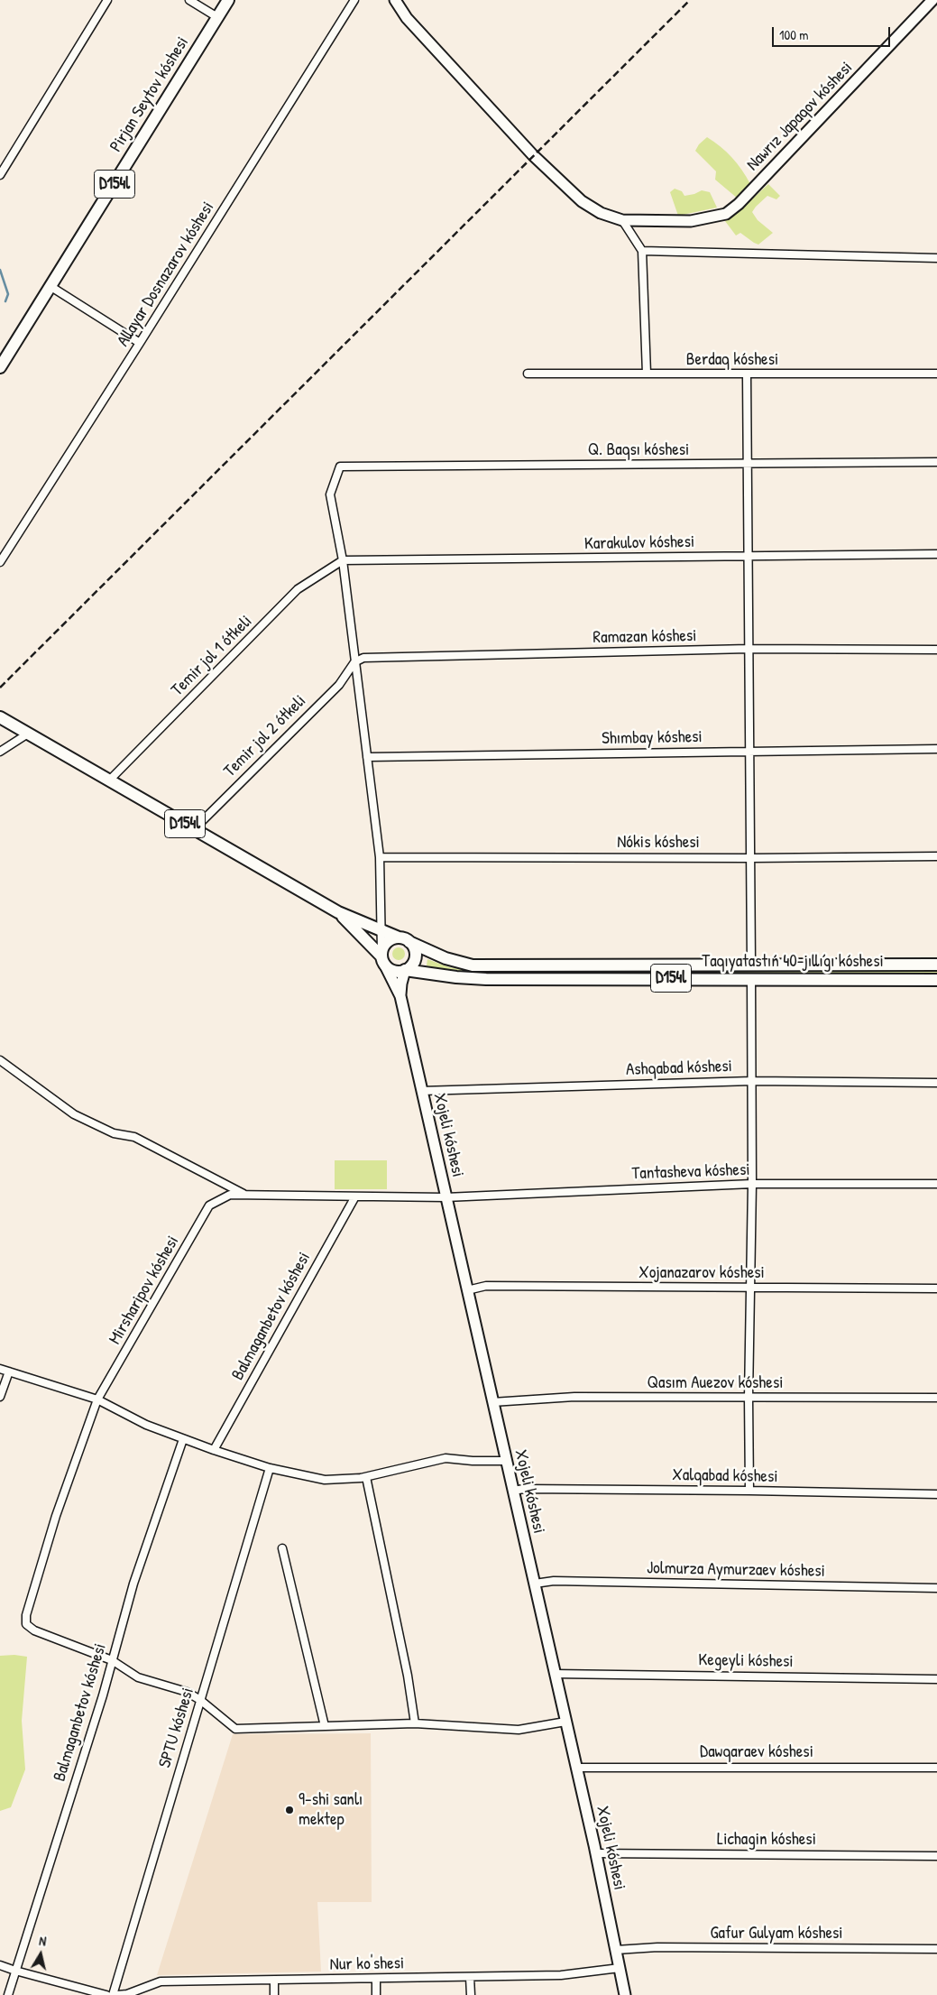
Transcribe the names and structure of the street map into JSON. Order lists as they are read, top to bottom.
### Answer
{
  "streets": {
    "main road": ["Pirjan Seytov kóshesi", "D154l", "Taqıyatastıń 40-jıllıǵı kóshesi"],
    "street": [
      "Nawrız Japaqov kóshesi",
      "Allayar Dosnazarov kóshesi",
      "Berdaq kóshesi",
      "Q. Baqsı kóshesi",
      "Karakulov kóshesi",
      "Ramazan kóshesi",
      "Temir jol 1 ótkeli",
      "Temir jol 2 ótkeli",
      "Shımbay kóshesi",
      "Nókis kóshesi",
      "Ashqabad kóshesi",
      "Xojeli kóshesi",
      "Tantasheva kóshesi",
      "Xojanazarov kóshesi",
      "Mirsharipov kóshesi",
      "Balmaganbetov kóshesi",
      "Qasım Auezov kóshesi",
      "Xalqabad kóshesi",
      "Jolmurza Aymurzaev kóshesi",
      "Kegeyli kóshesi",
      "SPTU kóshesi",
      "Dawqaraev kóshesi",
      "Lichagin kóshesi",
      "Gafur Gulyam kóshesi",
      "Nur ko'shesi"
    ]
  },
  "crossings": [
    ["D154l", "Temir jol 1 ótkeli"],
    ["D154l", "Temir jol 2 ótkeli"],
    ["D154l", "Taqıyatastıń 40-jıllıǵı kóshesi"],
    ["Q. Baqsı kóshesi", "Karakulov kóshesi"],
    ["Q. Baqsı kóshesi", "Temir jol 1 ótkeli"],
    ["Karakulov kóshesi", "Temir jol 1 ótkeli"],
    ["Ramazan kóshesi", "Temir jol 2 ótkeli"],
    ["Ashqabad kóshesi", "Xojeli kóshesi"],
    ["Xojeli kóshesi", "Tantasheva kóshesi"],
    ["Xojeli kóshesi", "Xojanazarov kóshesi"],
    ["Xojeli kóshesi", "Mirsharipov kóshesi"],
    ["Xojeli kóshesi", "Qasım Auezov kóshesi"],
    ["Xojeli kóshesi", "Xalqabad kóshesi"],
    ["Xojeli kóshesi", "Jolmurza Aymurzaev kóshesi"],
    ["Xojeli kóshesi", "Kegeyli kóshesi"],
    ["Xojeli kóshesi", "Dawqaraev kóshesi"],
    ["Xojeli kóshesi", "Lichagin kóshesi"],
    ["Xojeli kóshesi", "Gafur Gulyam kóshesi"],
    ["Xojeli kóshesi", "Nur ko'shesi"],
    ["Tantasheva kóshesi", "Mirsharipov kóshesi"],
    ["Mirsharipov kóshesi", "Balmaganbetov kóshesi"]
  ],
  "places": ["9-shi sanlı mektep"],
  "scale_bar": "100 m",
  "north": "top"
}
